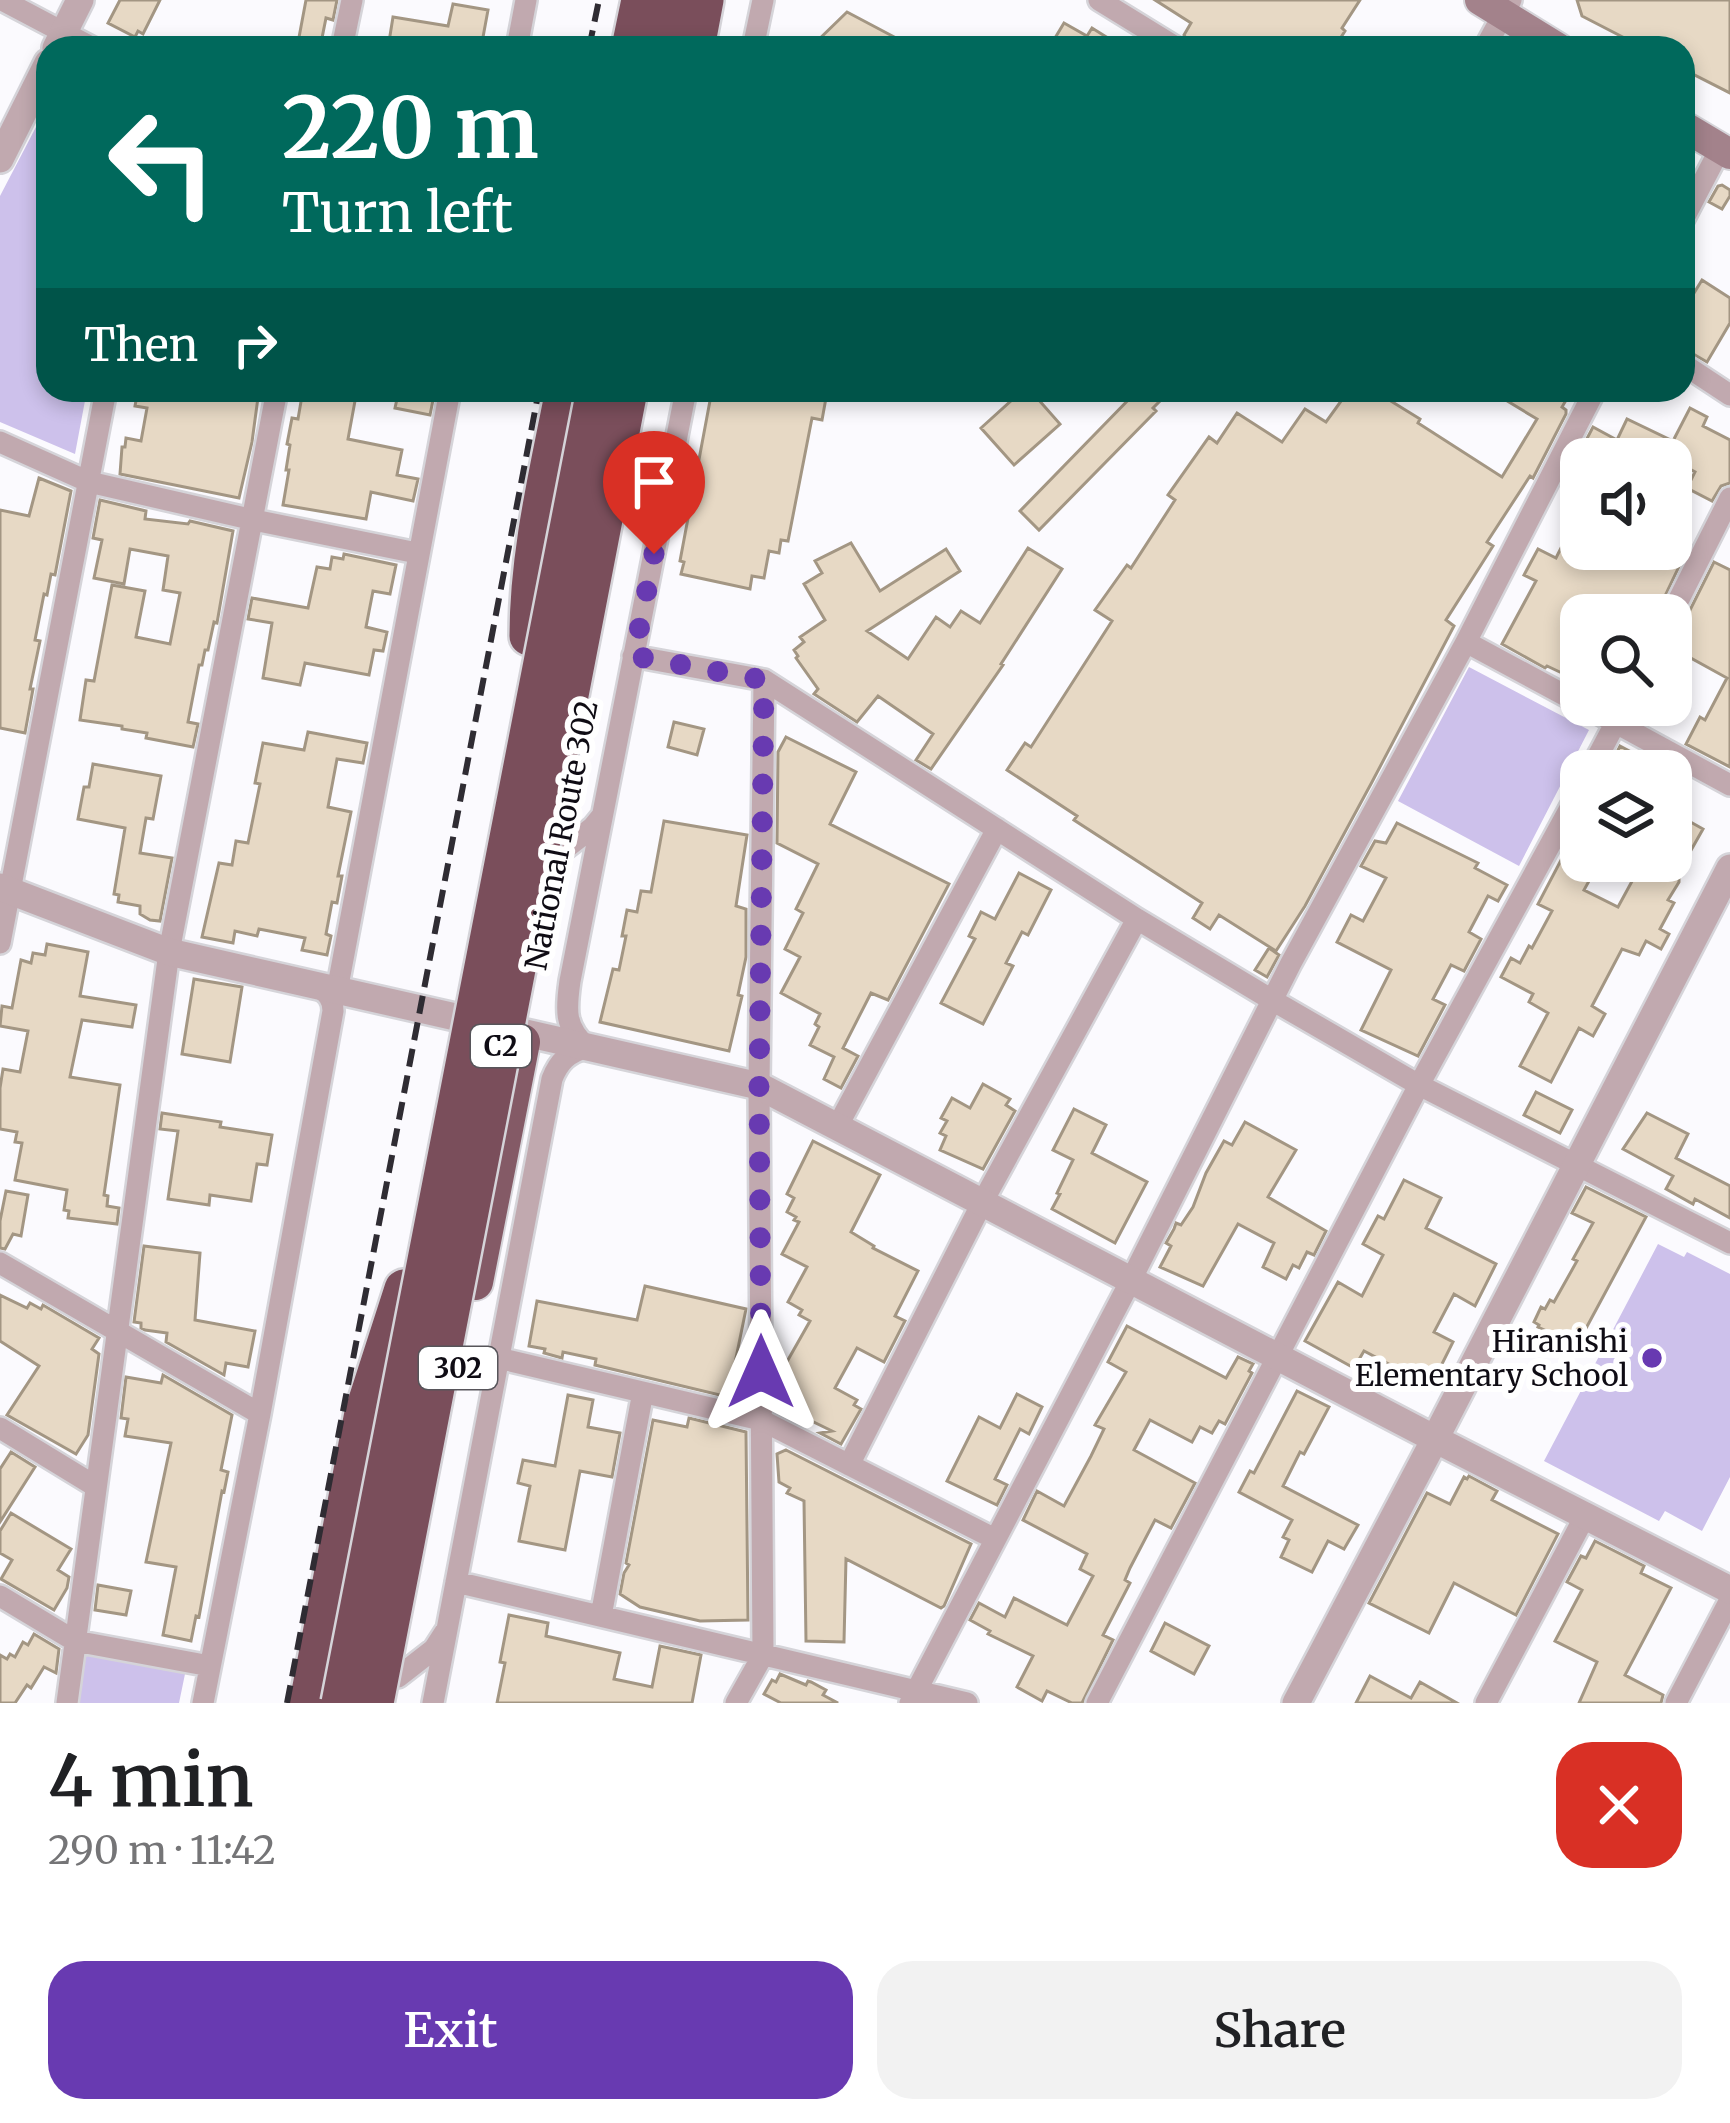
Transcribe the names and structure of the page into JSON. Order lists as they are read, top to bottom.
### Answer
{
  "streets": {
    "highway": ["National Route 302", "C2", "302"]
  },
  "crossings": [
    ["National Route 302", "C2"]
  ],
  "places": ["Hiranishi Elementary School"],
  "page": {
    "turn": ["220 m", "Turn left"],
    "then": "Then",
    "heading": ["4 min", "290 m · 11:42"],
    "buttons": ["Exit", "Share"]
  }
}
